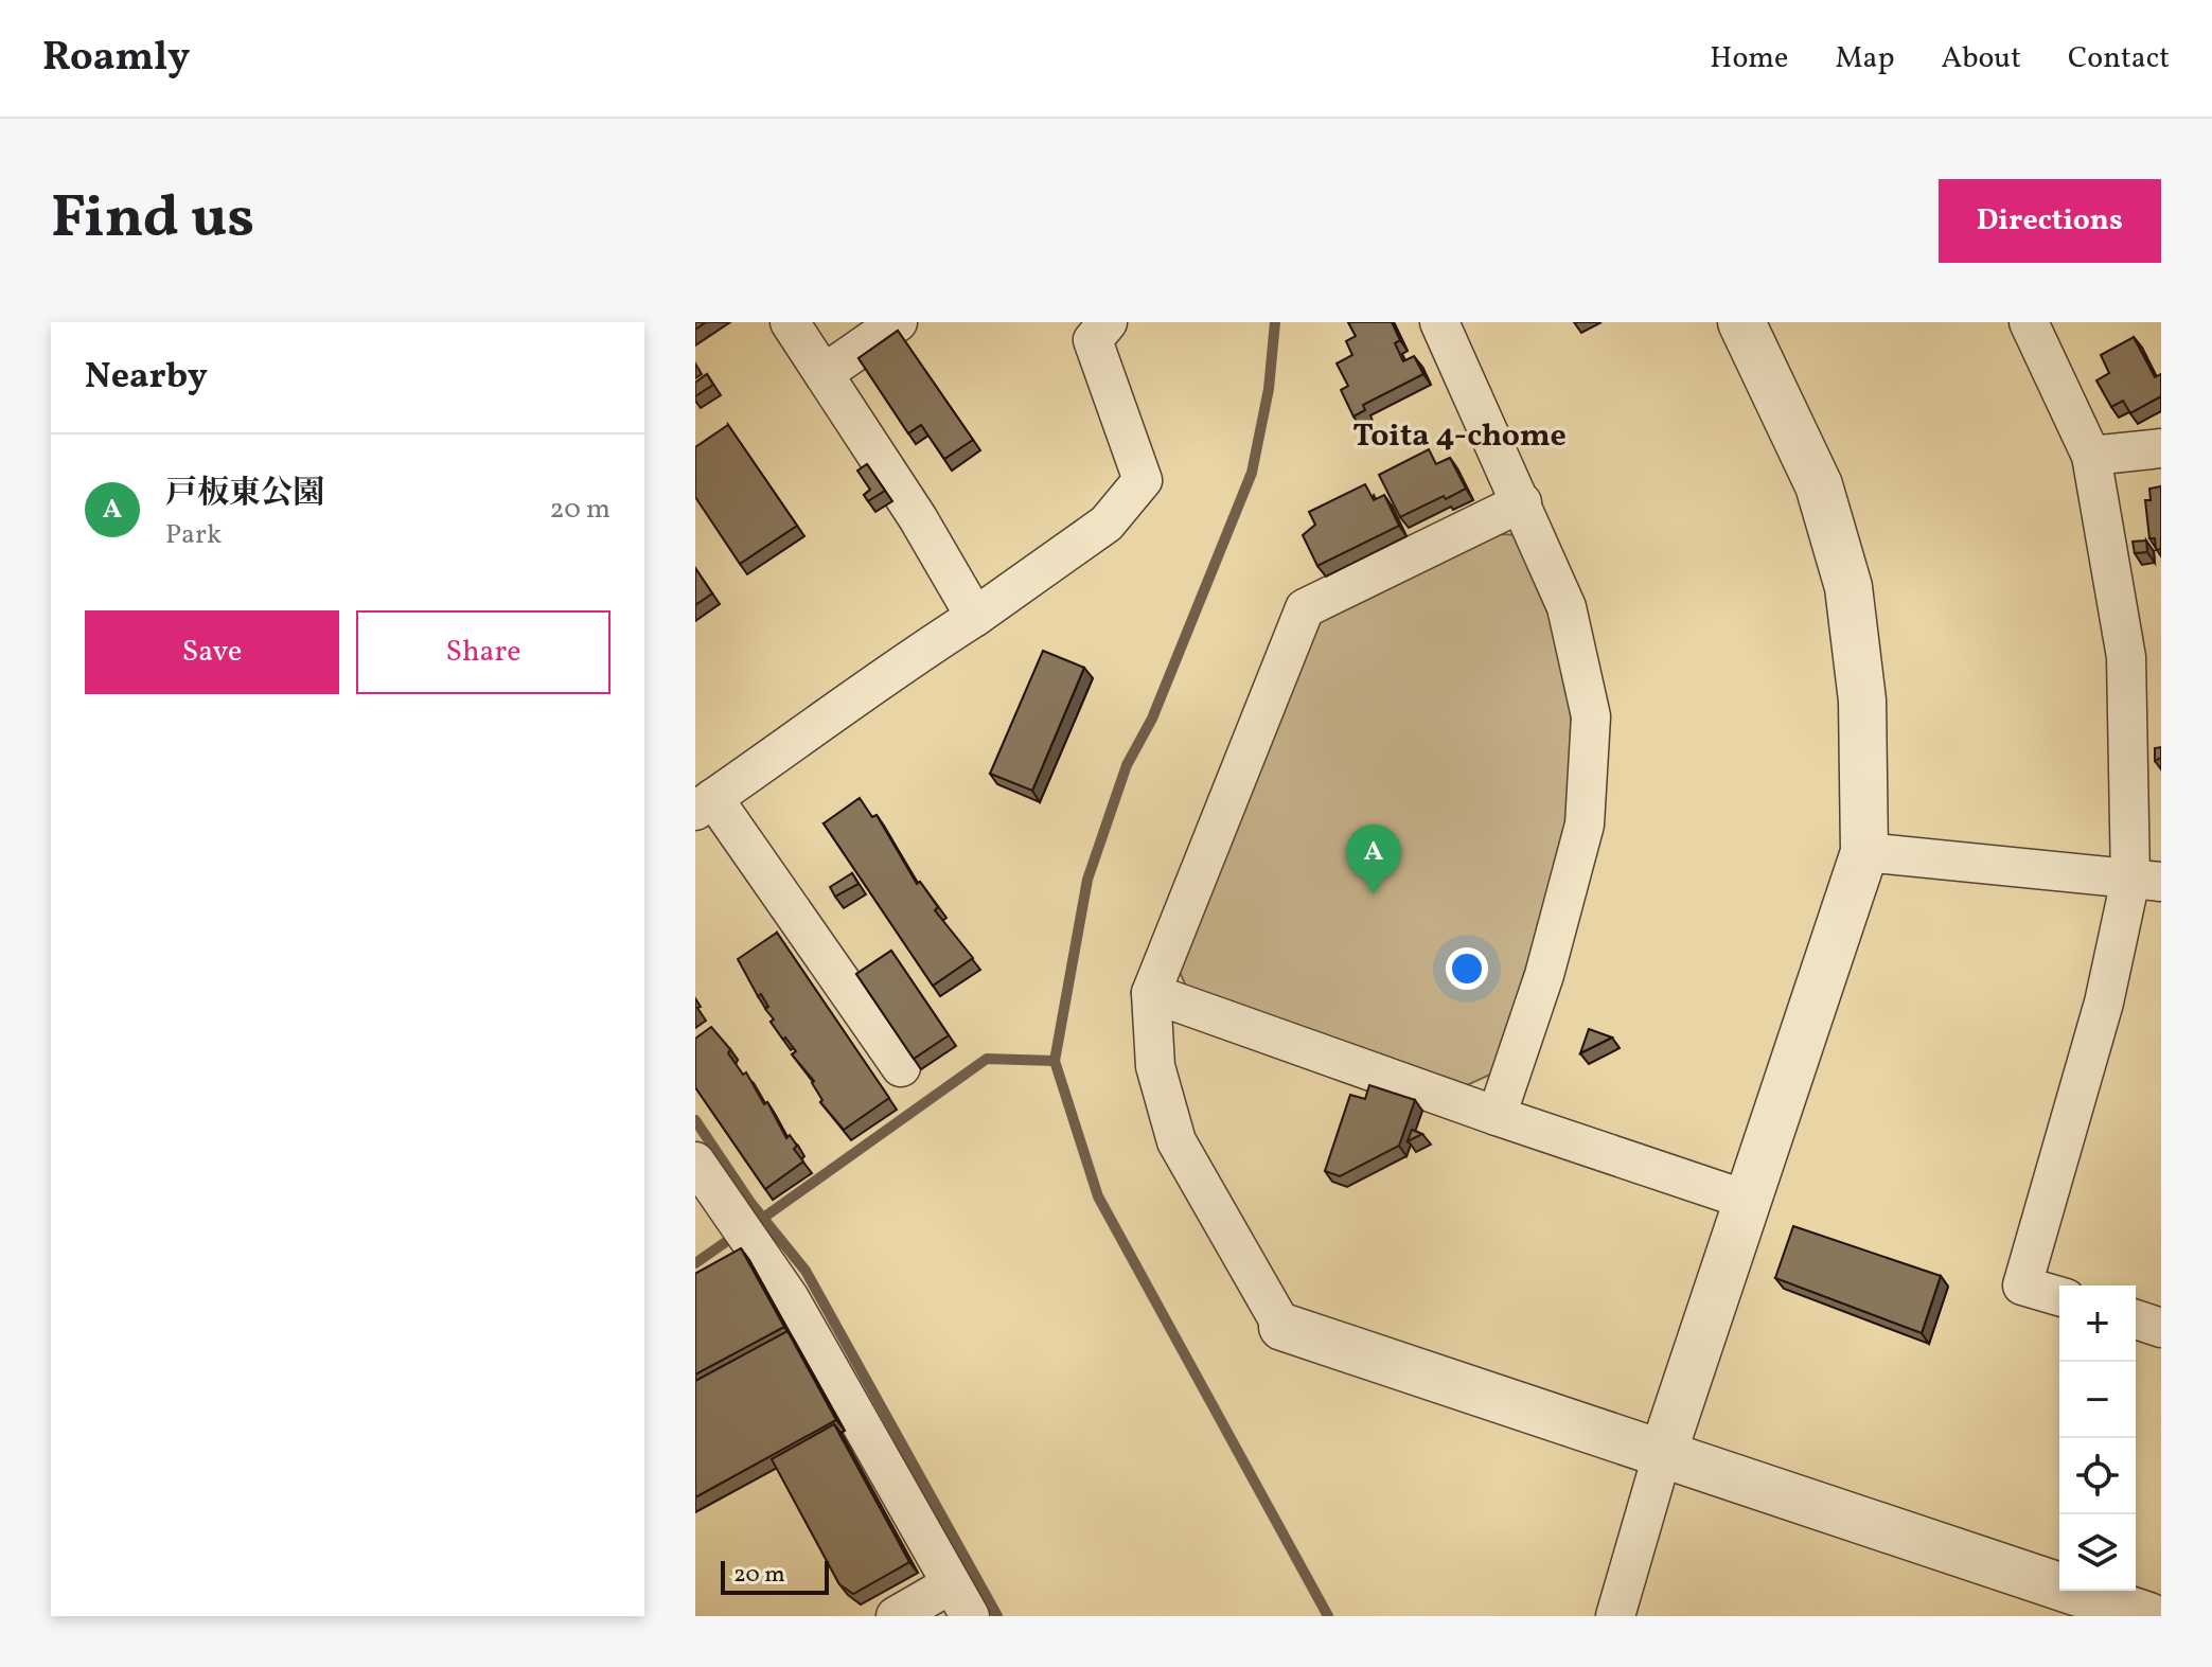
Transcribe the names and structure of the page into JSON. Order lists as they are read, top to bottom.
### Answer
{
  "districts": ["Toita 4-chome"],
  "scale_bar": "20 m",
  "page": {
    "header": "Roamly",
    "nav": [
      "Home",
      "Map",
      "About",
      "Contact"
    ],
    "title": "Find us",
    "buttons": [
      "Directions",
      ["Save", "Share"]
    ],
    "heading": "Nearby",
    "list": [
      {
        "mark": "A",
        "name": "戸板東公園",
        "note": "Park",
        "value": "20 m"
      }
    ],
    "pins": "A",
    "map_buttons": ["+", "−"],
    "scale": "20 m"
  }
}
